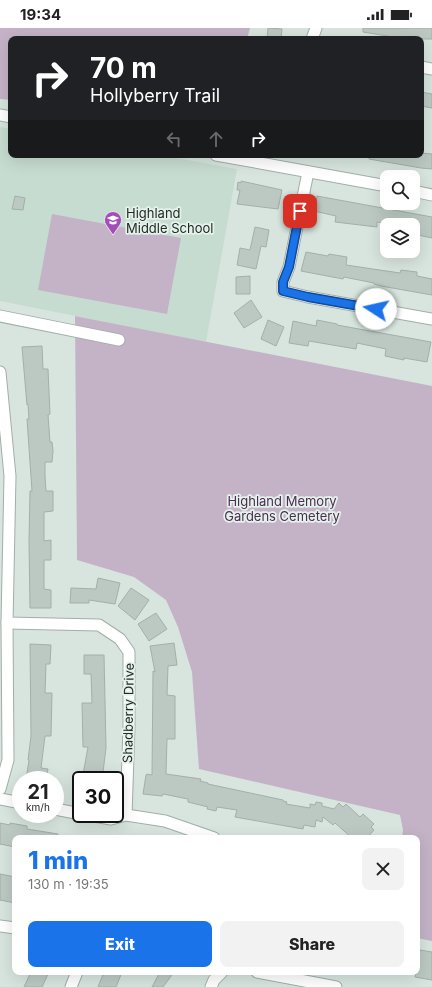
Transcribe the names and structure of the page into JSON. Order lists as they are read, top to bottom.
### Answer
{
  "streets": {
    "street": ["Shadberry Drive"]
  },
  "parks": ["Highland Memory Gardens Cemetery"],
  "places": {
    "school or university": ["Highland Middle School"]
  },
  "page": {
    "status": "19:34",
    "turn": ["70 m", "Hollyberry Trail"],
    "speed": "21 km/h",
    "limit": "30",
    "heading": ["1 min", "130 m · 19:35"],
    "buttons": ["Exit", "Share"]
  }
}
